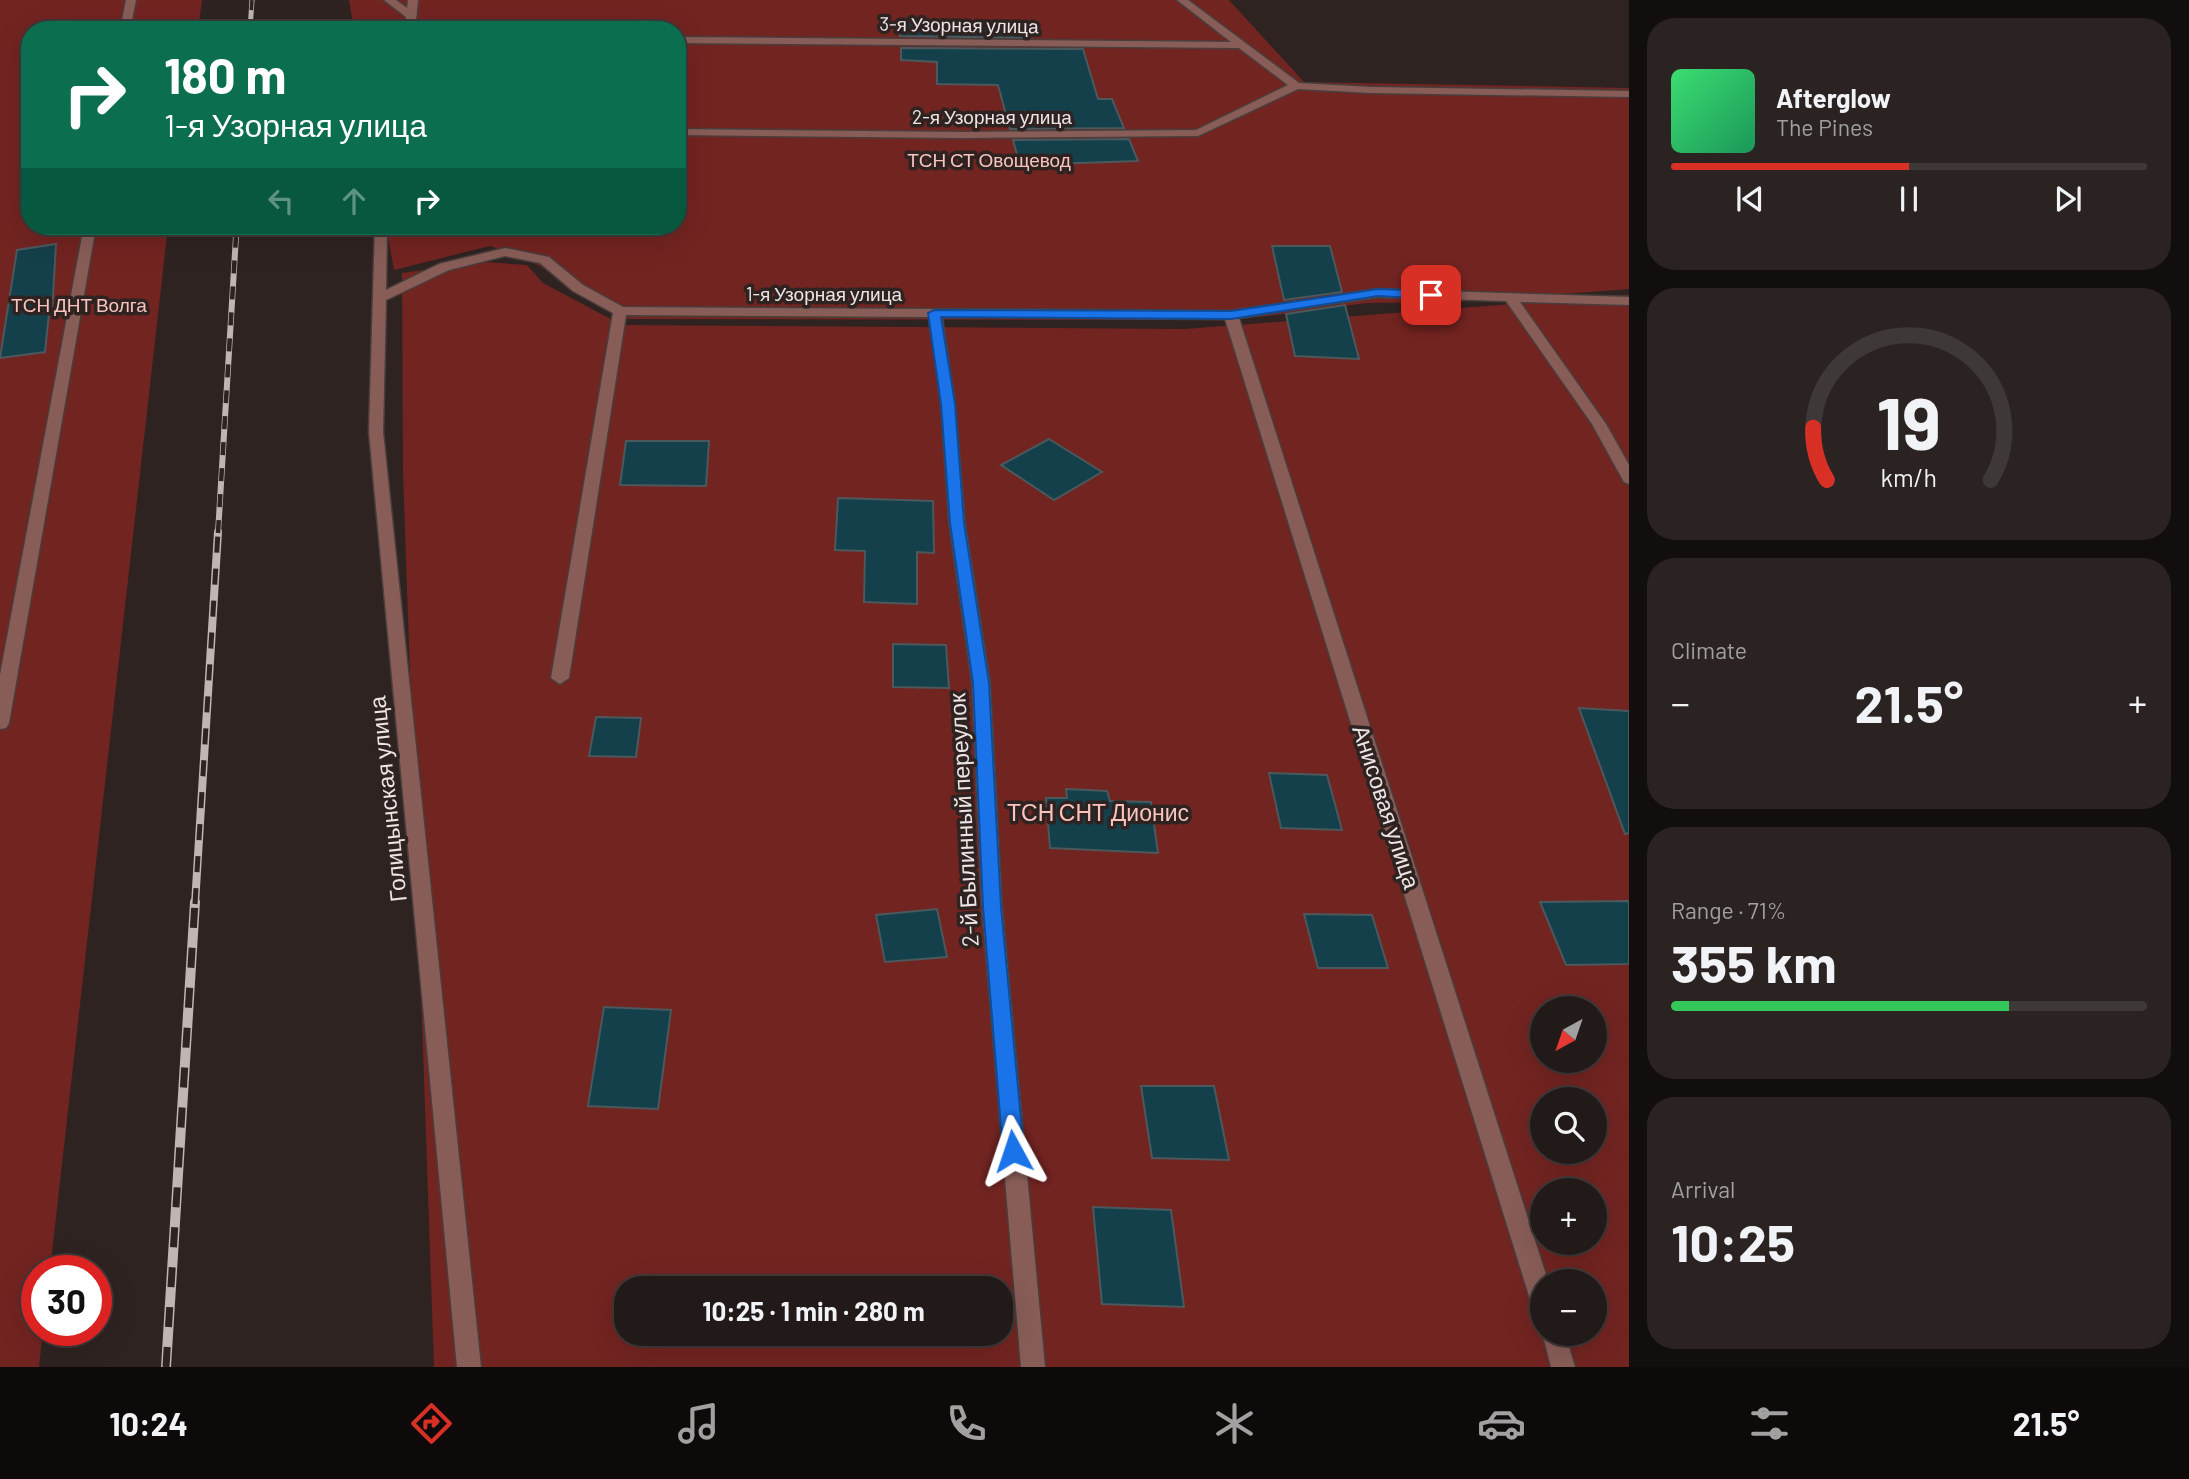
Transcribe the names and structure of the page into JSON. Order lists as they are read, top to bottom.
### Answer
{
  "streets": {
    "street": [
      "3-я Узорная улица",
      "2-я Узорная улица",
      "1-я Узорная улица",
      "Голицынская улица",
      "Анисовая улица",
      "2-й Былинный переулок"
    ]
  },
  "crossings": [
    ["1-я Узорная улица", "Голицынская улица"],
    ["1-я Узорная улица", "Анисовая улица"],
    ["1-я Узорная улица", "2-й Былинный переулок"]
  ],
  "parks": ["ТСН СТ Овощевод", "ТСН ДНТ Волга", "ТСН СНТ Дионис"],
  "north": "bottom left",
  "page": {
    "turn": ["180 m", "1-я Узорная улица"],
    "song": ["Afterglow", "The Pines"],
    "tile": [
      "Climate",
      ["Range · 71%", "355 km"],
      ["Arrival", "10:25"]
    ],
    "heat": ["−", "21.5°", "+"],
    "map_buttons": ["+", "−"],
    "limit": "30",
    "trip": "10:25 · 1 min · 280 m",
    "tabs": ["10:24", "21.5°"],
    "gauge": ["19", "km/h"]
  }
}
